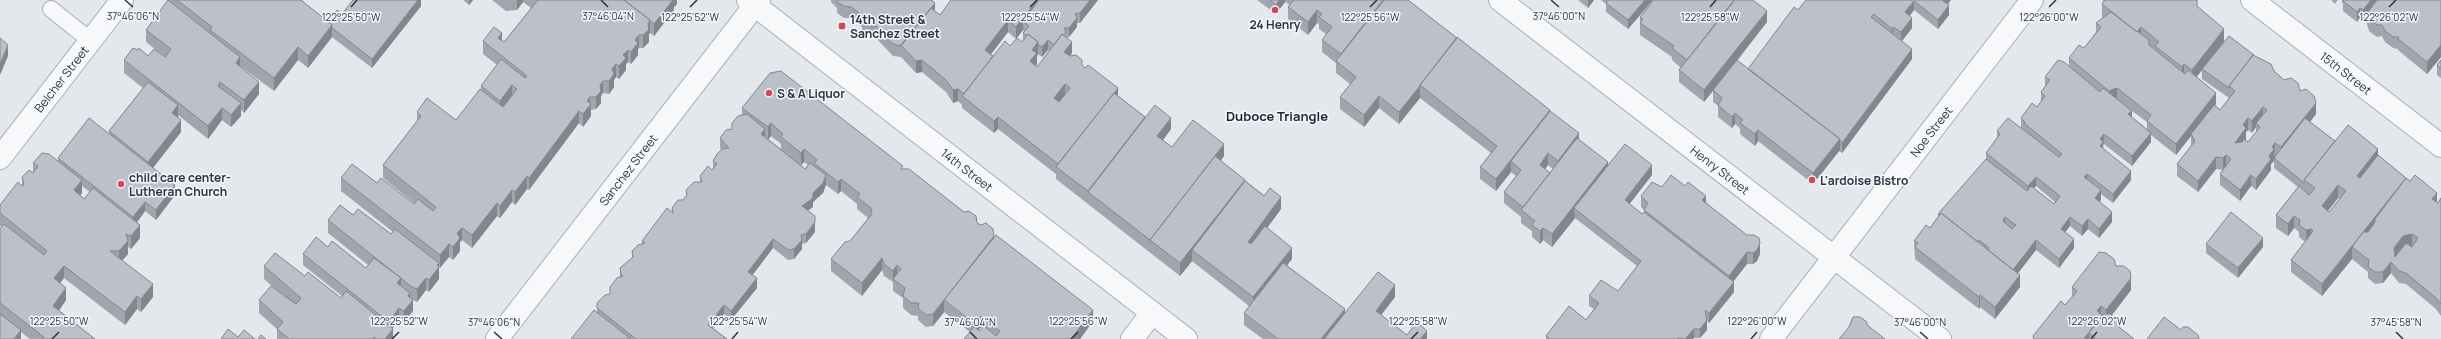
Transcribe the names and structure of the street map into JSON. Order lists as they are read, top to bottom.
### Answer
{
  "streets": {
    "street": [
      "15th Street",
      "Belcher Street",
      "Noe Street",
      "Sanchez Street",
      "14th Street",
      "Henry Street"
    ]
  },
  "crossings": [
    ["Noe Street", "Henry Street"],
    ["Sanchez Street", "14th Street"]
  ],
  "districts": ["Duboce Triangle"],
  "places": {
    "other": [
      "24 Henry",
      "S & A Liquor",
      "L'ardoise Bistro",
      "child care center- Lutheran Church"
    ],
    "transit": ["14th Street & Sanchez Street"]
  },
  "coordinates": [
    "37°46'06\"N",
    "37°46'04\"N",
    "37°46'00\"N",
    "122°25'50\"W",
    "122°25'52\"W",
    "122°25'54\"W",
    "122°26'02\"W",
    "122°25'56\"W",
    "122°25'58\"W",
    "122°26'00\"W",
    "37°45'58\"N"
  ]
}
